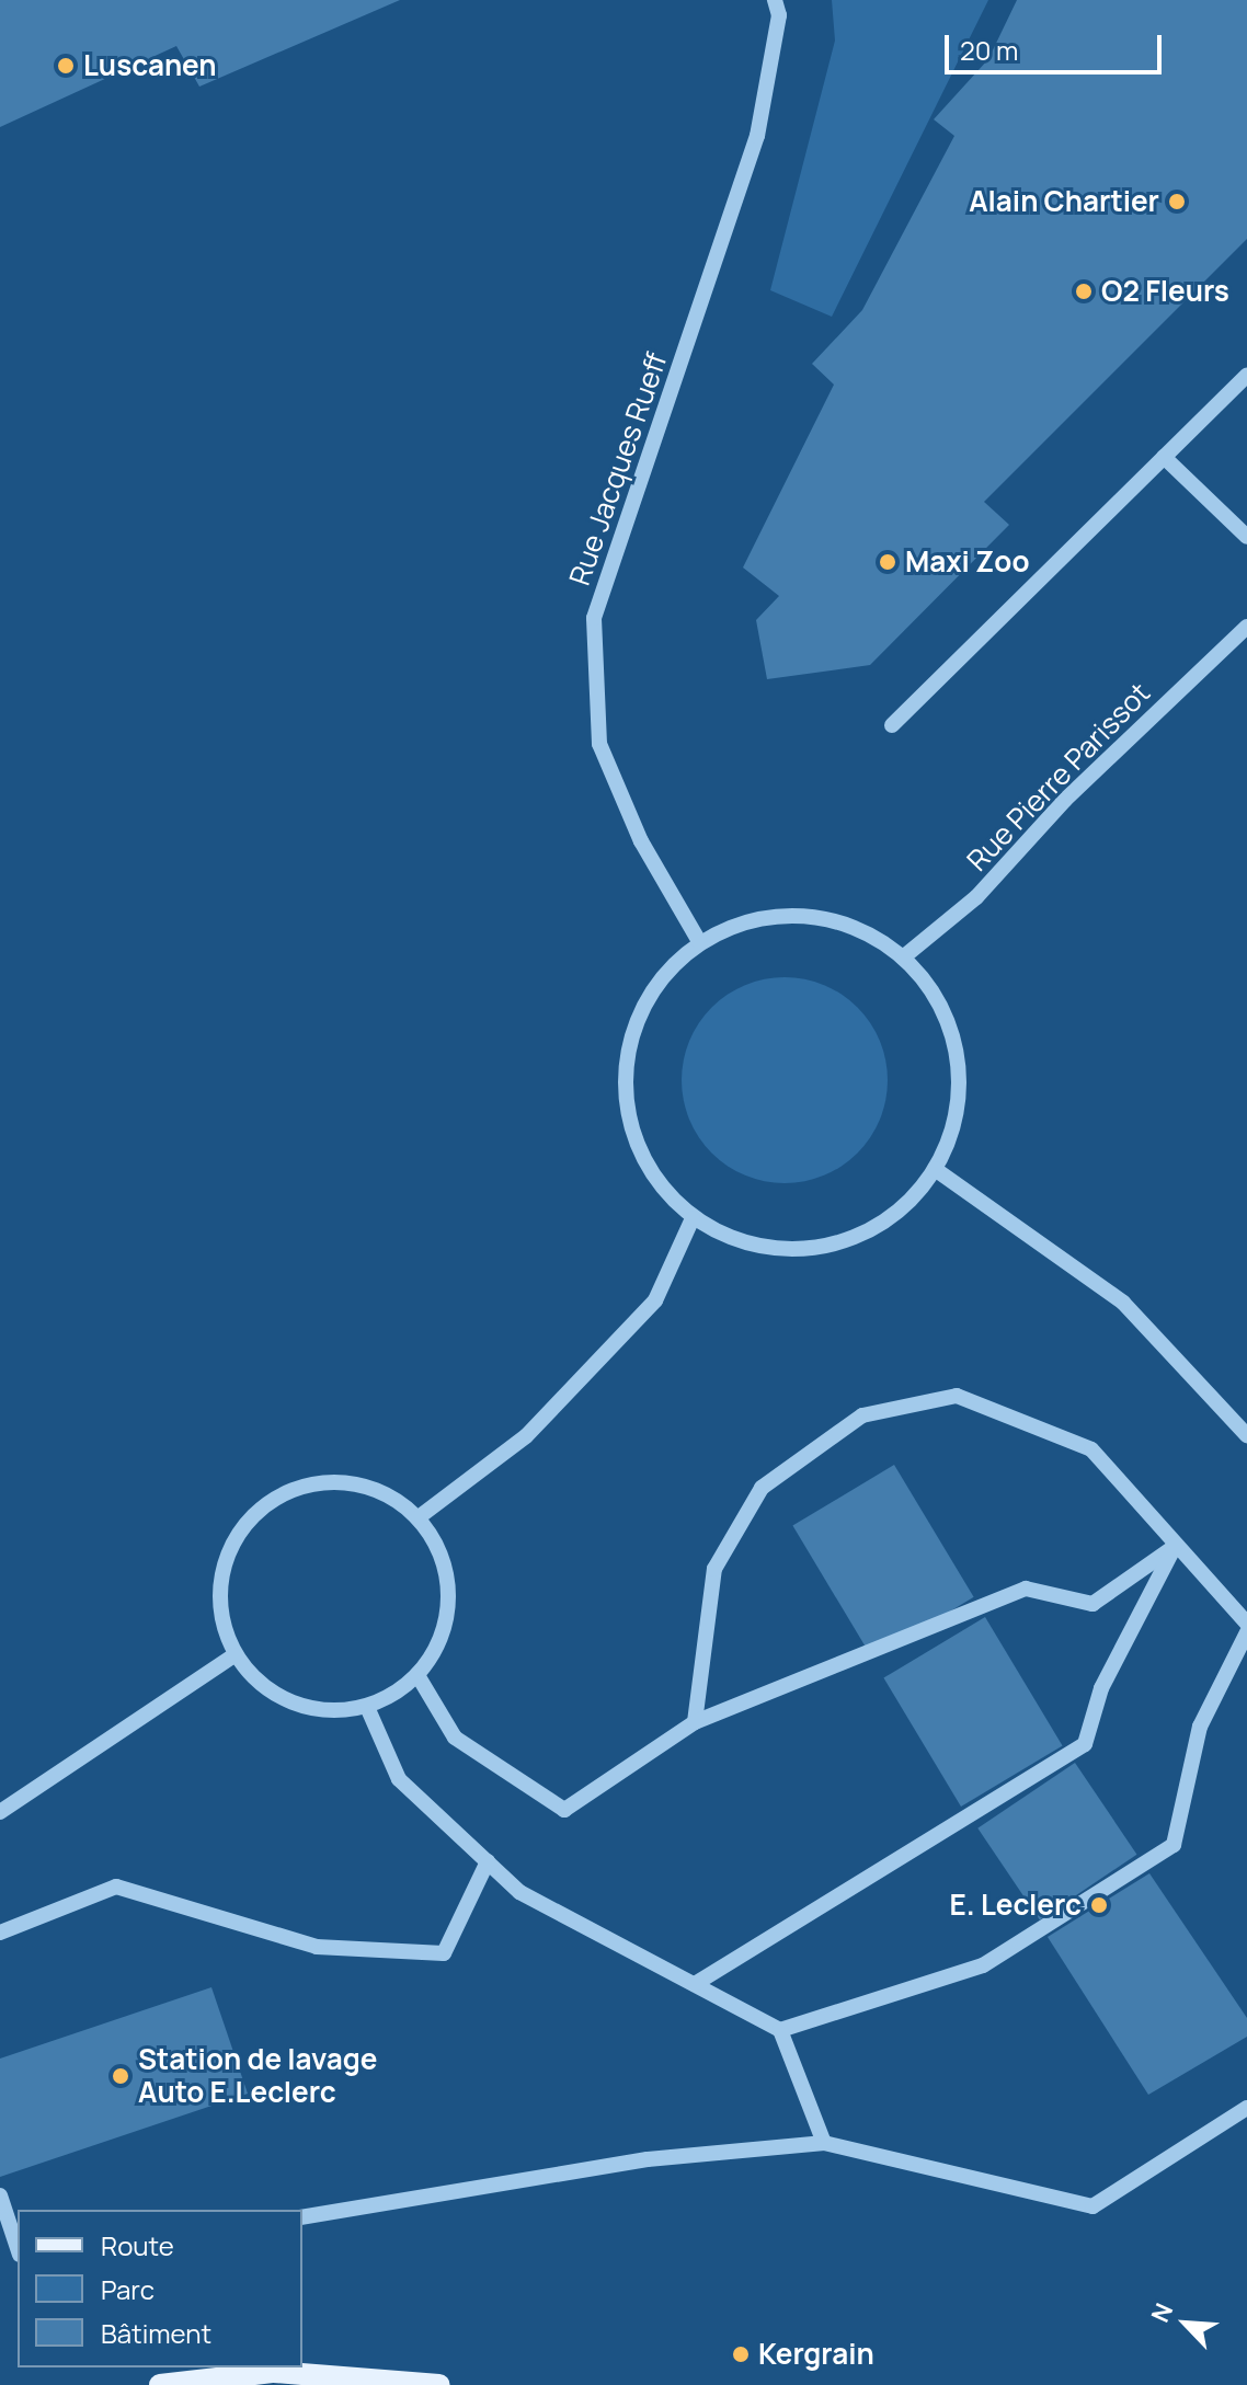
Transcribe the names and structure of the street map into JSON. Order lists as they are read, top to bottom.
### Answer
{
  "streets": {
    "street": ["Rue Jacques Rueff", "Rue Pierre Parissot"]
  },
  "places": [
    "Luscanen",
    "Alain Chartier",
    "O2 Fleurs",
    "Maxi Zoo",
    "E. Leclerc",
    "Station de lavage Auto E.Leclerc",
    "Kergrain"
  ],
  "legend": ["Route", "Parc", "Bâtiment"],
  "scale_bar": "20 m",
  "north": "top left"
}
